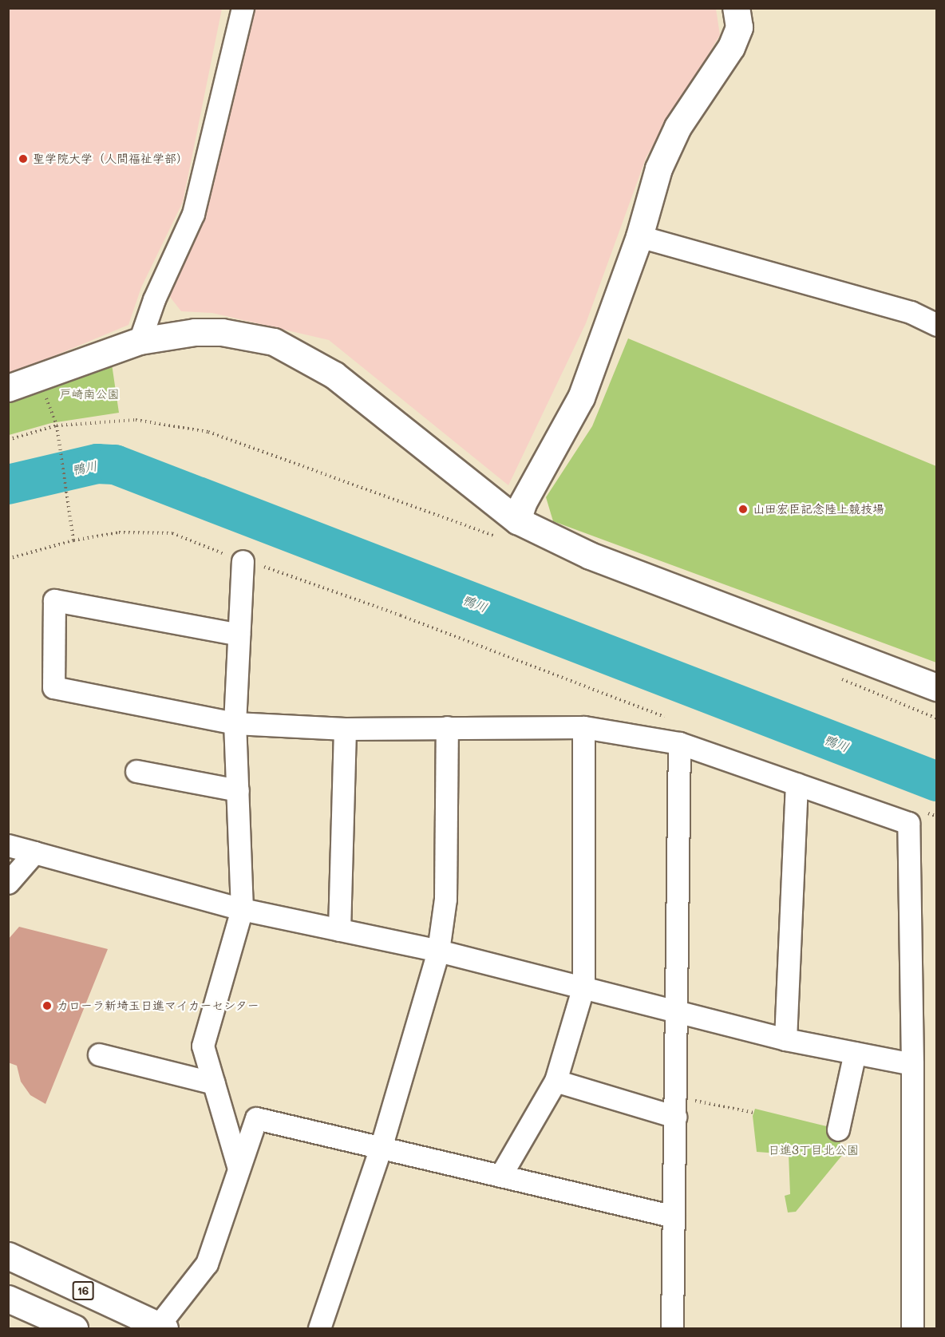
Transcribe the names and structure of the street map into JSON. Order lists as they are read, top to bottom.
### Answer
{
  "streets": {
    "main road": ["16"]
  },
  "water": ["鴨川"],
  "parks": ["戸崎南公園", "日進3丁目北公園"],
  "places": ["聖学院大学（人間福祉学部）", "山田宏臣記念陸上競技場", "カローラ新埼玉日進マイカーセンター"]
}
